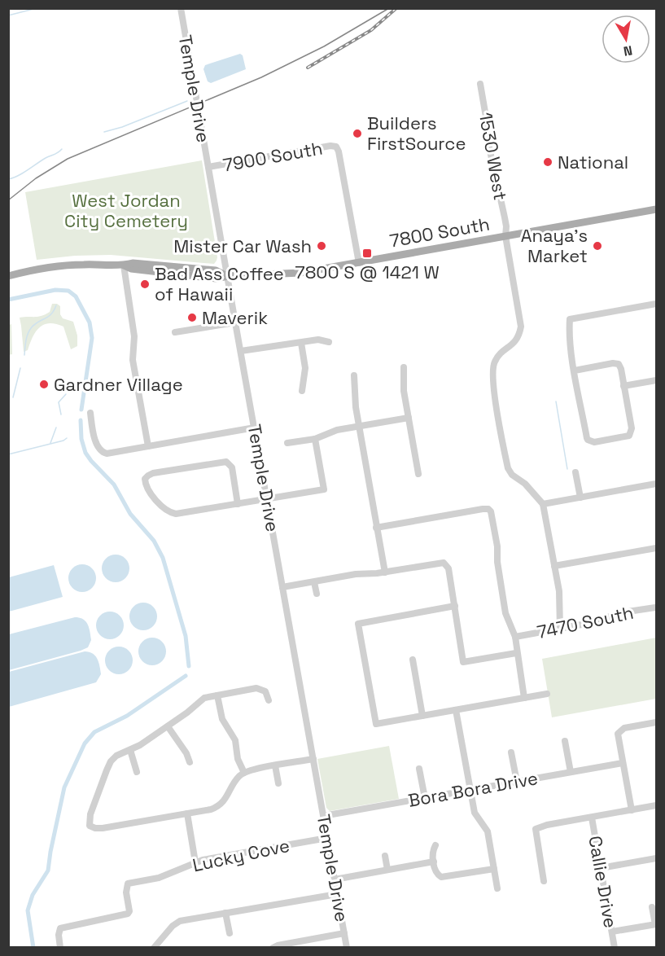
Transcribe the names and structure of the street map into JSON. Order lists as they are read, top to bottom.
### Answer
{
  "streets": {
    "main road": ["7800 South"],
    "street": [
      "Temple Drive",
      "7900 South",
      "1530 West",
      "7470 South",
      "Bora Bora Drive",
      "Lucky Cove",
      "Callie Drive"
    ]
  },
  "crossings": [
    ["Temple Drive", "7900 South"],
    ["Temple Drive", "7800 South"],
    ["Temple Drive", "Bora Bora Drive"],
    ["Temple Drive", "Lucky Cove"],
    ["7900 South", "7800 South"],
    ["1530 West", "7800 South"]
  ],
  "parks": ["West Jordan City Cemetery"],
  "places": {
    "other": [
      "Builders FirstSource",
      "National",
      "Mister Car Wash",
      "Anaya's Market",
      "Bad Ass Coffee of Hawaii",
      "Maverik",
      "Gardner Village"
    ],
    "transit": ["7800 S @ 1421 W"]
  },
  "north": "bottom"
}
